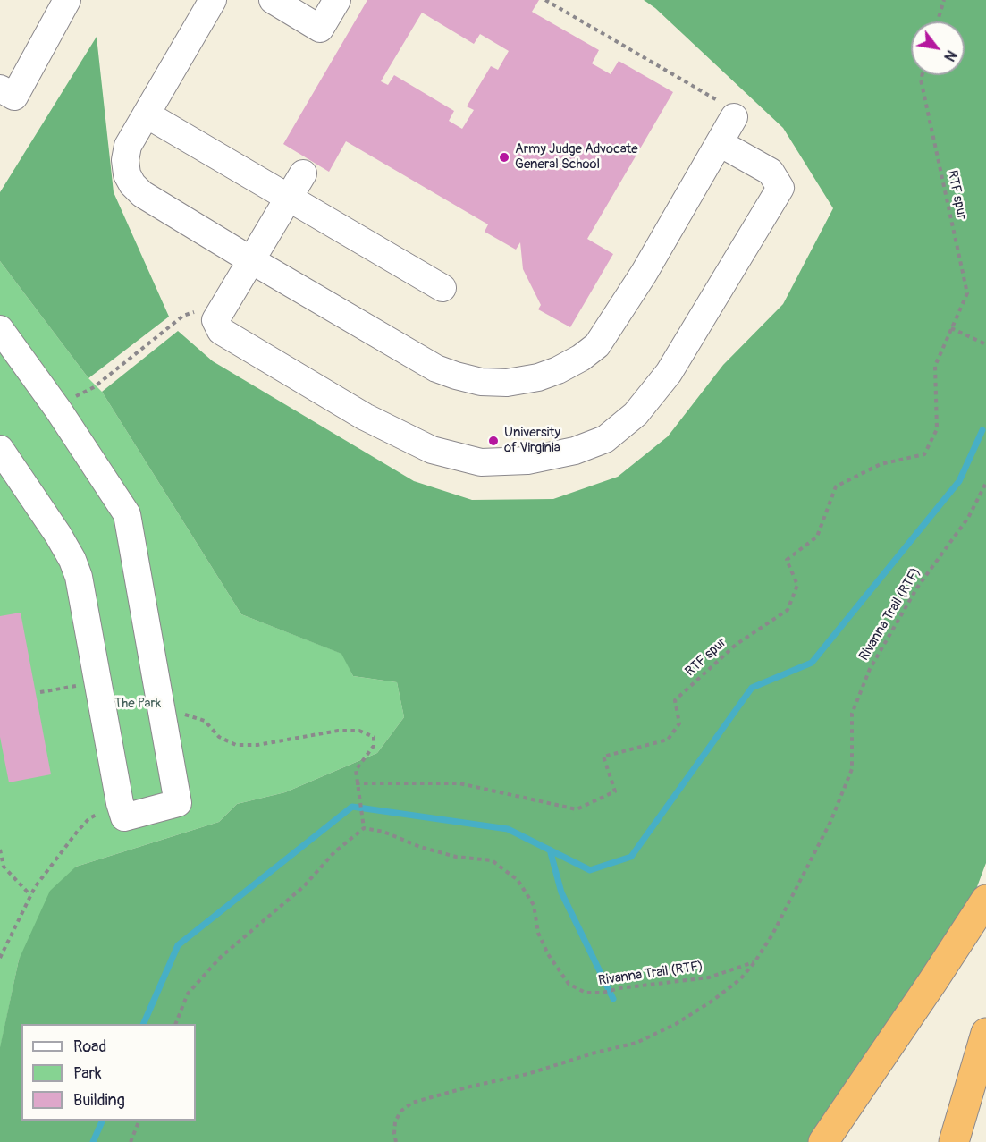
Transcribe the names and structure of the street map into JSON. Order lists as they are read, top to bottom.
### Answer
{
  "streets": {
    "path": ["RTF spur", "Rivanna Trail (RTF)"]
  },
  "parks": ["The Park"],
  "places": ["Army Judge Advocate General School", "University of Virginia"],
  "legend": ["Road", "Park", "Building"],
  "north": "bottom right"
}
